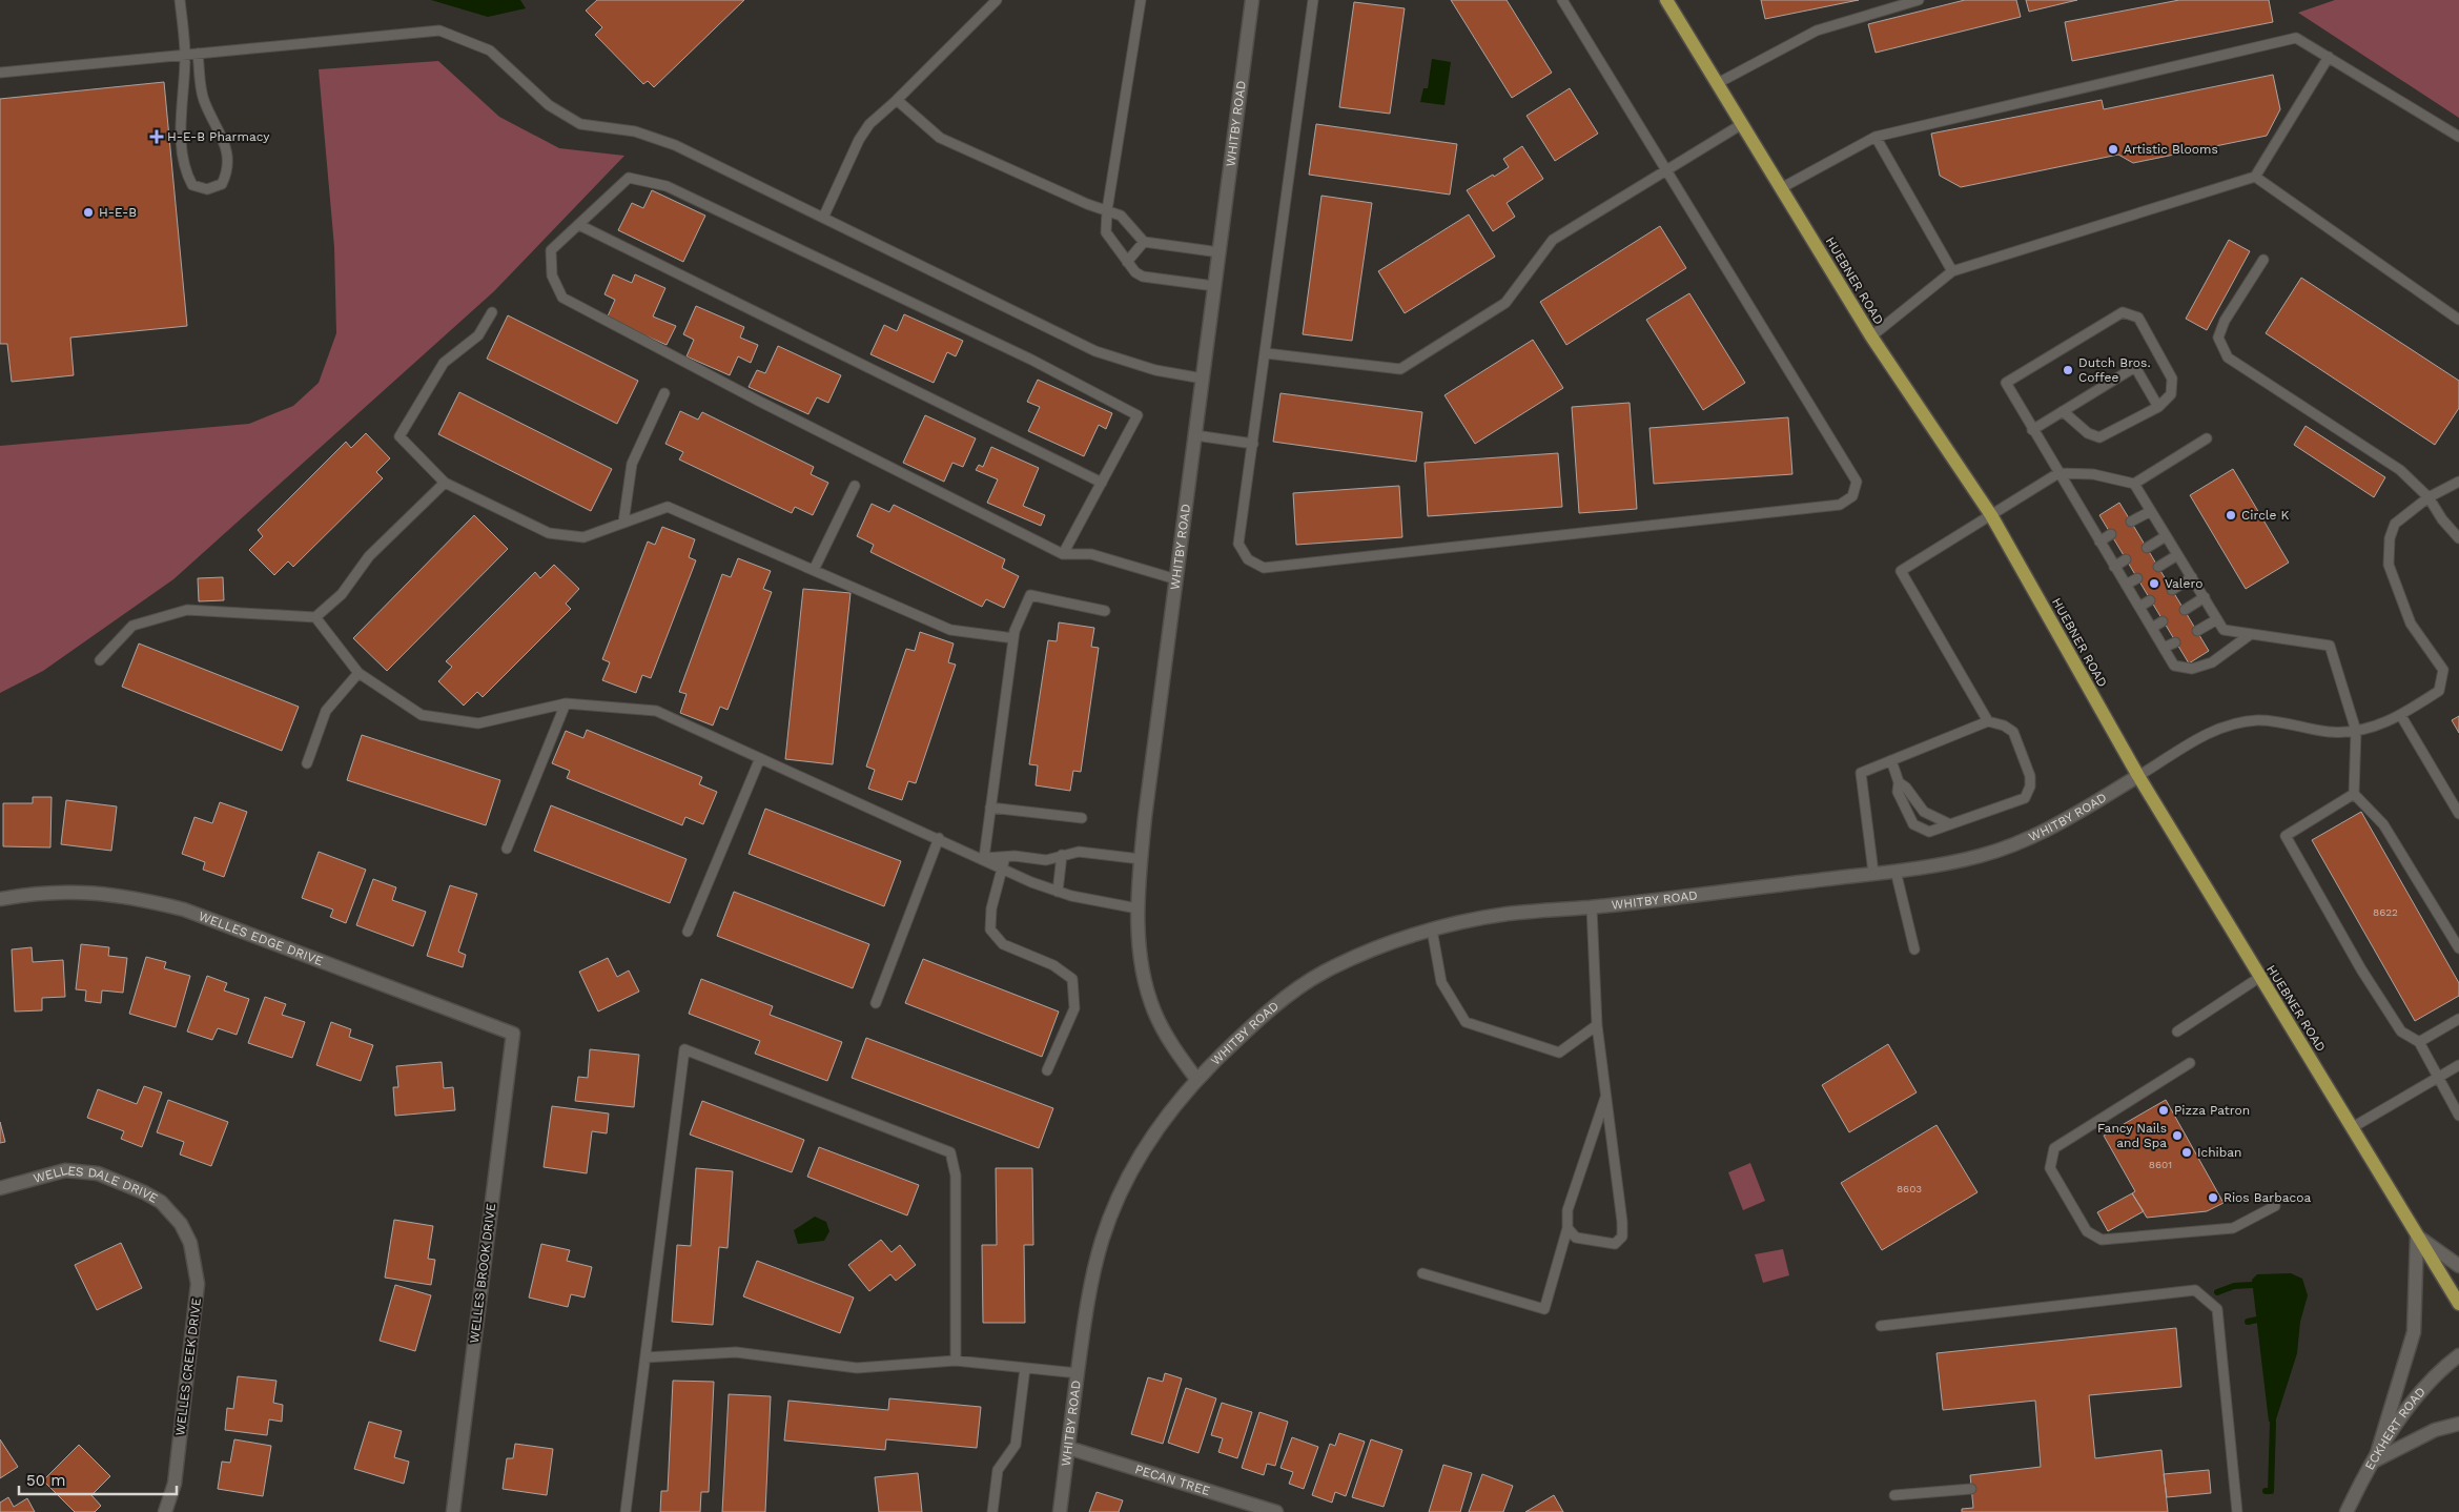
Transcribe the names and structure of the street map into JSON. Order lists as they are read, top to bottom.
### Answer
{
  "streets": {
    "main road": ["HUEBNER ROAD"],
    "street": [
      "WHITBY ROAD",
      "WELLES EDGE DRIVE",
      "WELLES DALE DRIVE",
      "WELLES BROOK DRIVE",
      "WELLES CREEK DRIVE",
      "ECKHERT ROAD",
      "PECAN TREE"
    ]
  },
  "crossings": [
    ["WHITBY ROAD", "HUEBNER ROAD"],
    ["WHITBY ROAD", "PECAN TREE"],
    ["WELLES EDGE DRIVE", "WELLES BROOK DRIVE"],
    ["WELLES DALE DRIVE", "WELLES CREEK DRIVE"]
  ],
  "places": {
    "health": ["H-E-B Pharmacy"],
    "other": [
      "Artistic Blooms",
      "H-E-B",
      "Dutch Bros. Coffee",
      "Circle K",
      "Valero",
      "Pizza Patron",
      "Fancy Nails and Spa",
      "Ichiban",
      "Rios Barbacoa"
    ]
  },
  "house_numbers": ["8622", "8601", "8603"],
  "scale_bar": "50 m"
}
